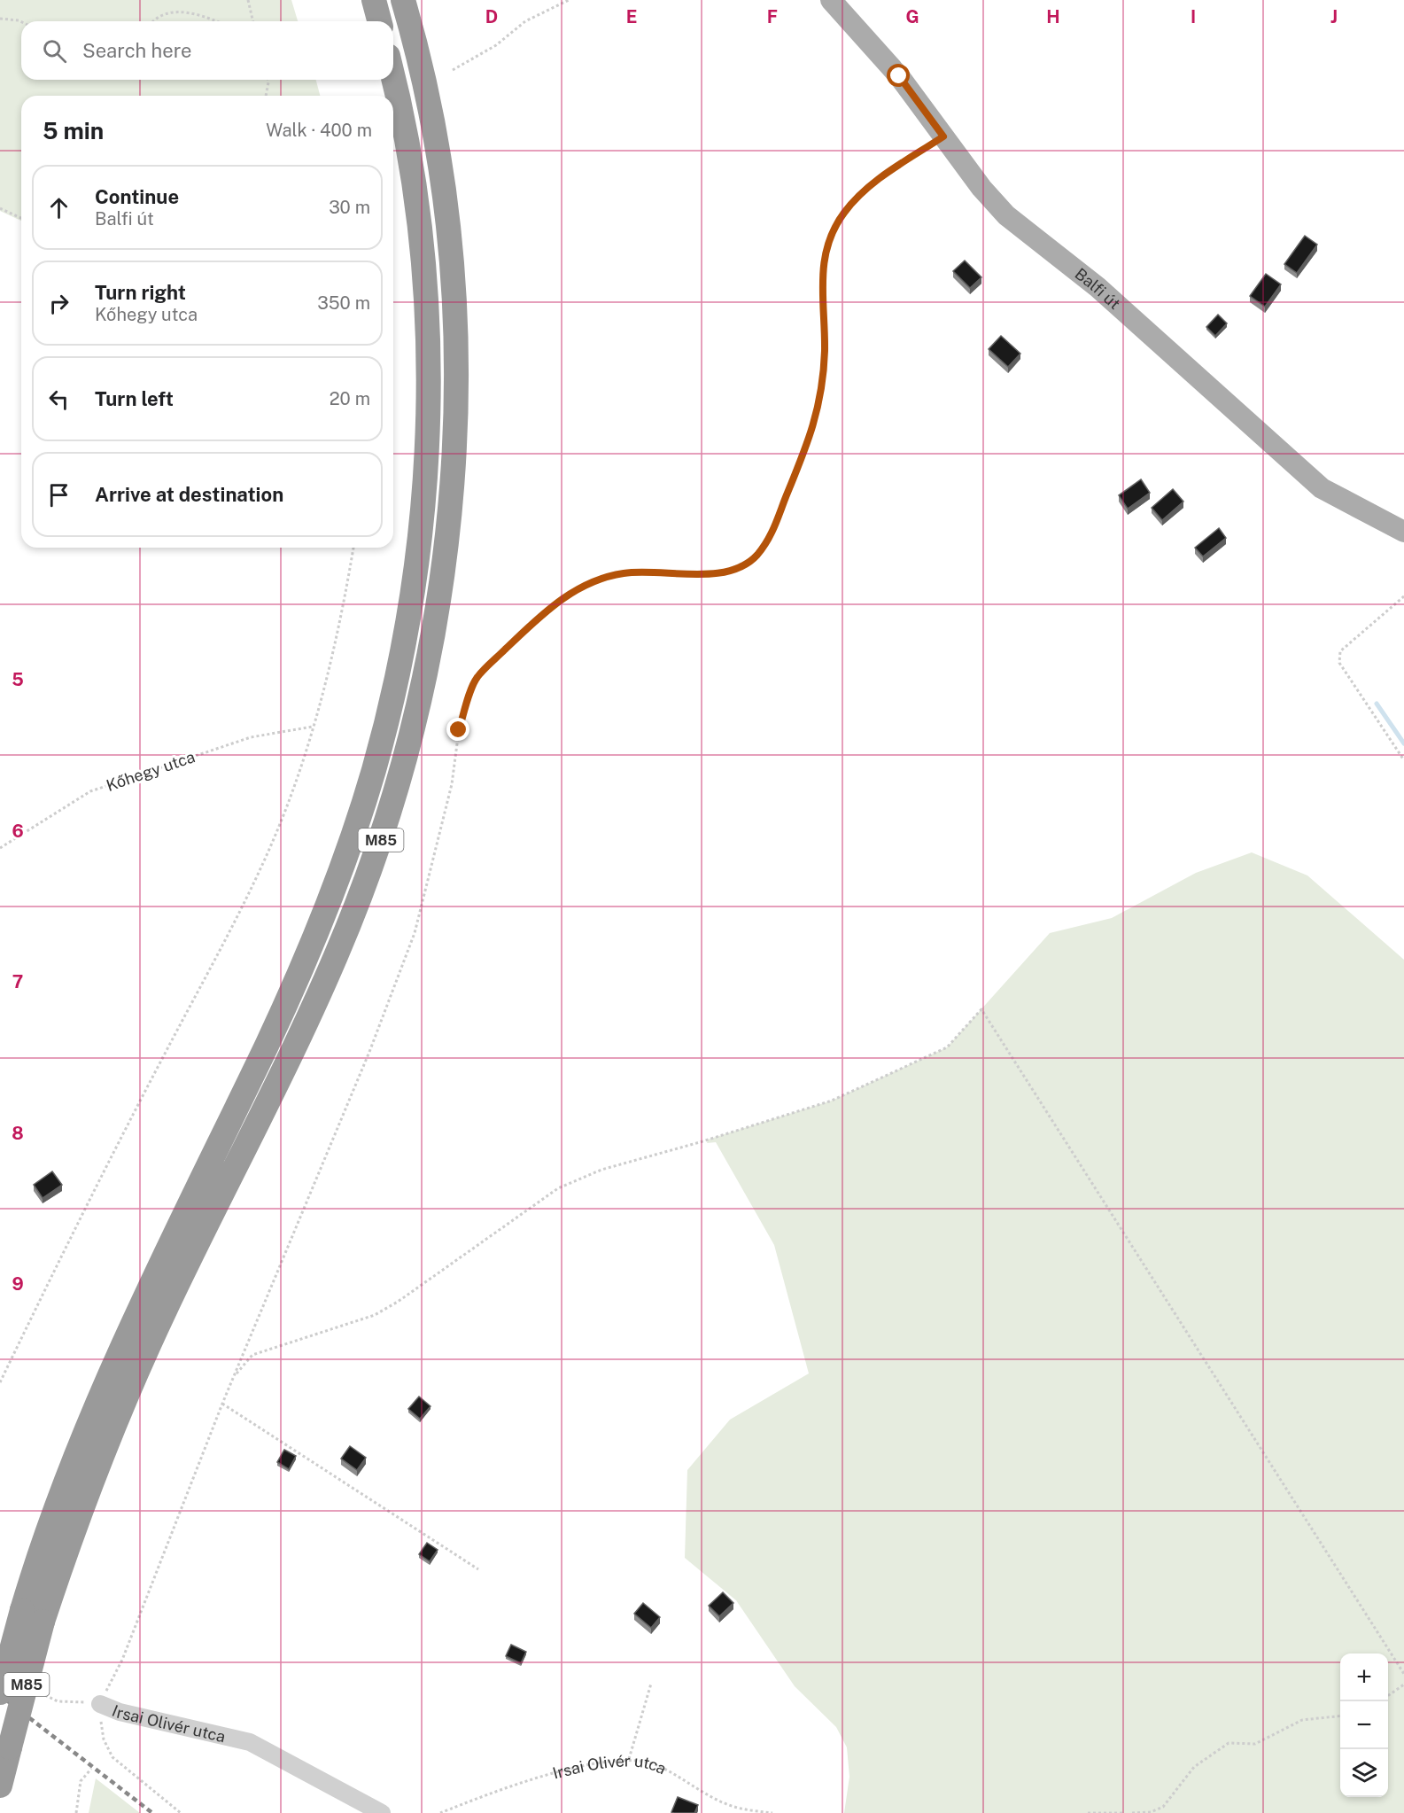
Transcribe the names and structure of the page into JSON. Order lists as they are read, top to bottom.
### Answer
{
  "streets": {
    "highway": ["M85"],
    "main road": ["Balfi út"],
    "street": ["Irsai Olivér utca"],
    "path": ["Kőhegy utca"]
  },
  "page": {
    "search": "Search here",
    "heading": ["5 min", "Walk · 400 m"],
    "list": [
      ["Continue", "Balfi út", "30 m"],
      ["Turn right", "Kőhegy utca", "350 m"],
      ["Turn left", "20 m"],
      "Arrive at destination"
    ],
    "map_buttons": ["+", "−"]
  },
  "grid": {
    "columns": [
      "D",
      "E",
      "F",
      "G",
      "H",
      "I",
      "J"
    ],
    "rows": [
      "5",
      "6",
      "7",
      "8",
      "9"
    ]
  }
}
